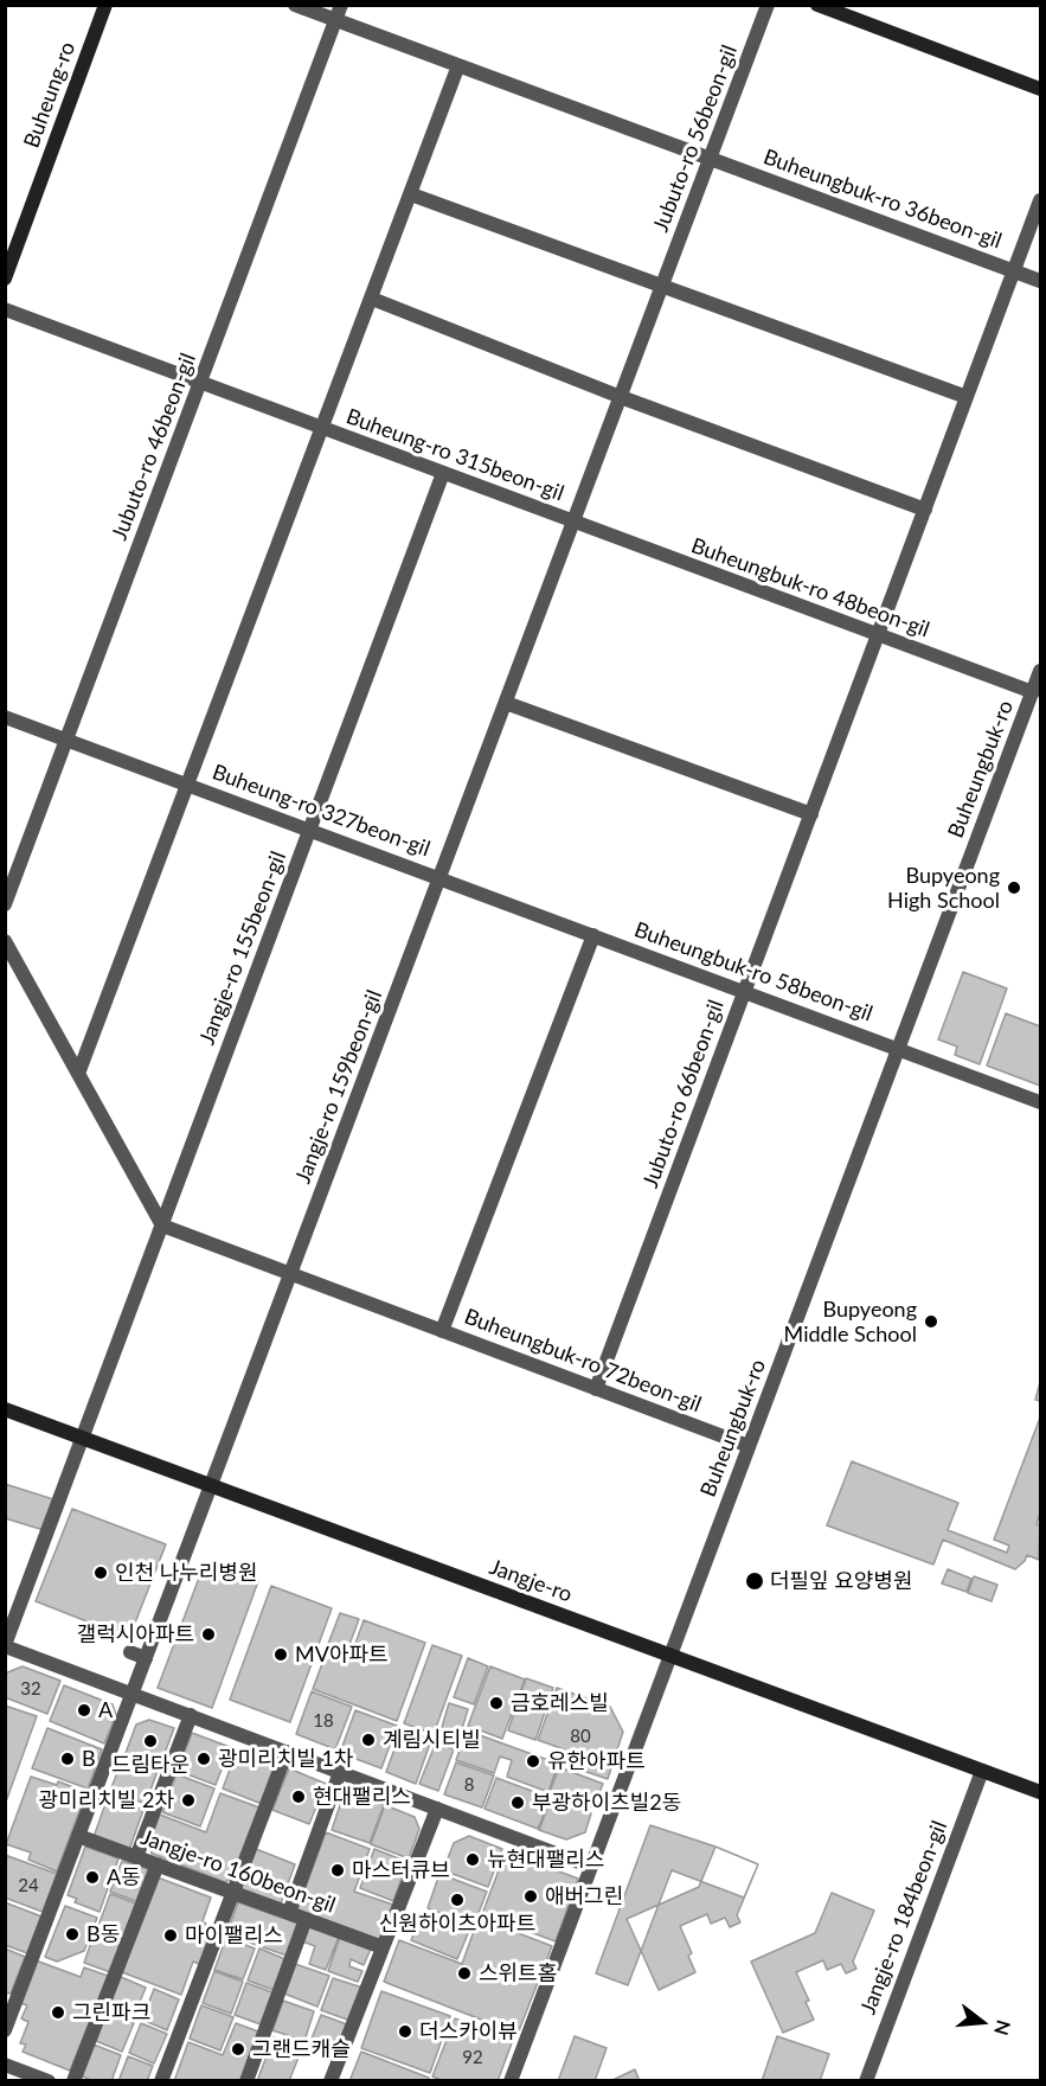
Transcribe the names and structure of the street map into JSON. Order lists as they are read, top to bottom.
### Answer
{
  "streets": {
    "main road": ["Buheung-ro", "Jangje-ro"],
    "street": [
      "Jubuto-ro 56beon-gil",
      "Buheungbuk-ro 36beon-gil",
      "Jubuto-ro 46beon-gil",
      "Buheung-ro 315beon-gil",
      "Buheungbuk-ro 48beon-gil",
      "Buheungbuk-ro",
      "Buheung-ro 327beon-gil",
      "Jangje-ro 155beon-gil",
      "Buheungbuk-ro 58beon-gil",
      "Jangje-ro 159beon-gil",
      "Jubuto-ro 66beon-gil",
      "Buheungbuk-ro 72beon-gil",
      "Jangje-ro 160beon-gil",
      "Jangje-ro 184beon-gil"
    ]
  },
  "crossings": [
    ["Jubuto-ro 56beon-gil", "Buheungbuk-ro 36beon-gil"],
    ["Jubuto-ro 56beon-gil", "Buheung-ro 315beon-gil"],
    ["Jubuto-ro 56beon-gil", "Buheungbuk-ro 48beon-gil"],
    ["Jubuto-ro 56beon-gil", "Jangje-ro 159beon-gil"],
    ["Buheungbuk-ro 36beon-gil", "Jubuto-ro 46beon-gil"],
    ["Buheungbuk-ro 36beon-gil", "Buheung-ro 315beon-gil"],
    ["Buheungbuk-ro 36beon-gil", "Jubuto-ro 66beon-gil"],
    ["Jubuto-ro 46beon-gil", "Buheung-ro 315beon-gil"],
    ["Jubuto-ro 46beon-gil", "Buheung-ro 327beon-gil"],
    ["Buheung-ro 315beon-gil", "Buheungbuk-ro 48beon-gil"],
    ["Buheung-ro 315beon-gil", "Buheung-ro 327beon-gil"],
    ["Buheung-ro 315beon-gil", "Jangje-ro 155beon-gil"],
    ["Buheung-ro 315beon-gil", "Jangje-ro 159beon-gil"],
    ["Buheungbuk-ro 48beon-gil", "Buheungbuk-ro"],
    ["Buheungbuk-ro 48beon-gil", "Jangje-ro 159beon-gil"],
    ["Buheungbuk-ro 48beon-gil", "Jubuto-ro 66beon-gil"],
    ["Buheungbuk-ro", "Buheungbuk-ro 58beon-gil"],
    ["Buheungbuk-ro", "Buheungbuk-ro 72beon-gil"],
    ["Buheungbuk-ro", "Jangje-ro"],
    ["Buheung-ro 327beon-gil", "Jangje-ro 155beon-gil"],
    ["Buheung-ro 327beon-gil", "Buheungbuk-ro 58beon-gil"],
    ["Buheung-ro 327beon-gil", "Jangje-ro 159beon-gil"],
    ["Jangje-ro 155beon-gil", "Buheungbuk-ro 72beon-gil"],
    ["Jangje-ro 155beon-gil", "Jangje-ro"],
    ["Buheungbuk-ro 58beon-gil", "Jangje-ro 159beon-gil"],
    ["Buheungbuk-ro 58beon-gil", "Jubuto-ro 66beon-gil"],
    ["Buheungbuk-ro 58beon-gil", "Buheungbuk-ro 72beon-gil"],
    ["Jangje-ro 159beon-gil", "Buheungbuk-ro 72beon-gil"],
    ["Jangje-ro 159beon-gil", "Jangje-ro"],
    ["Jubuto-ro 66beon-gil", "Buheungbuk-ro 72beon-gil"],
    ["Jangje-ro", "Jangje-ro 184beon-gil"]
  ],
  "places": [
    "Bupyeong High School",
    "Bupyeong Middle School",
    "인천 나누리병원",
    "더필잎 요양병원",
    "갤럭시아파트",
    "MV아파트",
    "금호레스빌",
    "A",
    "계림시티빌",
    "드림타운",
    "B",
    "광미리치빌 1차",
    "유한아파트",
    "현대팰리스",
    "광미리치빌 2차",
    "부광하이츠빌2동",
    "뉴현대팰리스",
    "마스터큐브",
    "A동",
    "애버그린",
    "신원하이츠아파트",
    "B동",
    "마이팰리스",
    "스위트홈",
    "그린파크",
    "더스카이뷰",
    "그랜드캐슬"
  ],
  "house_numbers": [
    "32",
    "18",
    "80",
    "8",
    "24",
    "92"
  ],
  "north": "right"
}
